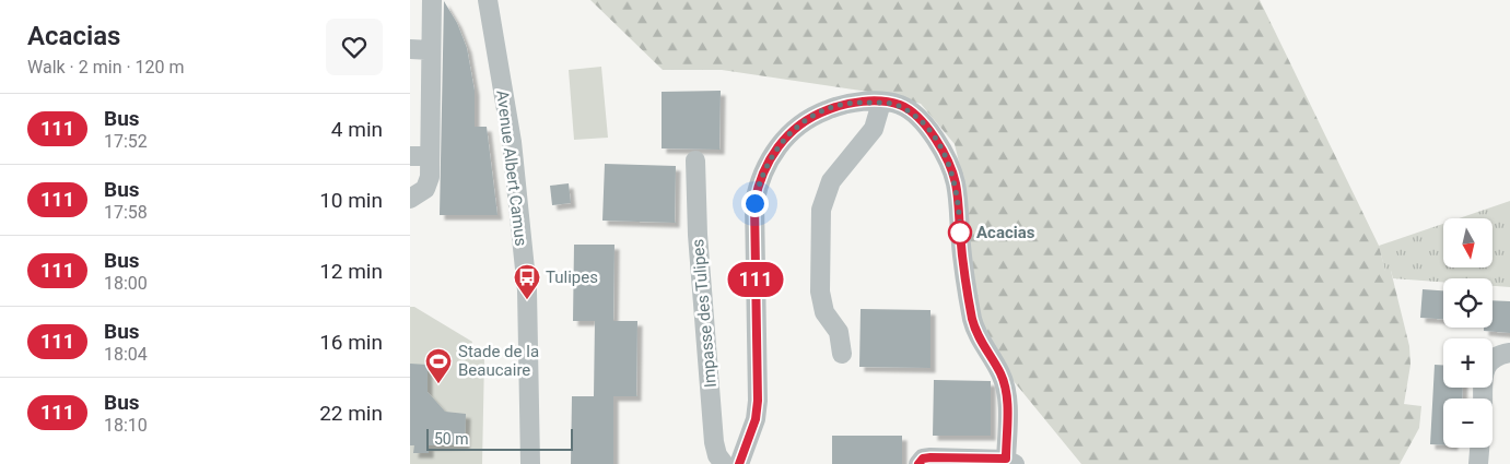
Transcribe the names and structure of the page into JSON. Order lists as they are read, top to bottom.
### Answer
{
  "streets": {
    "street": ["Avenue Albert Camus", "Impasse des Tulipes"]
  },
  "places": {
    "other": ["Acacias"],
    "bus stop": ["Tulipes"],
    "sports": ["Stade de la Beaucaire"]
  },
  "lines": ["bus line 111"],
  "scale_bar": "50 m",
  "north": "bottom",
  "page": {
    "heading": ["Acacias", "Walk · 2 min · 120 m"],
    "on_map": "111",
    "list": [
      {
        "mark": "111",
        "name": "Bus",
        "note": "17:52",
        "value": "4 min"
      },
      {
        "mark": "111",
        "name": "Bus",
        "note": "17:58",
        "value": "10 min"
      },
      {
        "mark": "111",
        "name": "Bus",
        "note": "18:00",
        "value": "12 min"
      },
      {
        "mark": "111",
        "name": "Bus",
        "note": "18:04",
        "value": "16 min"
      },
      {
        "mark": "111",
        "name": "Bus",
        "note": "18:10",
        "value": "22 min"
      }
    ],
    "map_buttons": ["+", "−"],
    "scale": "50 m"
  }
}
